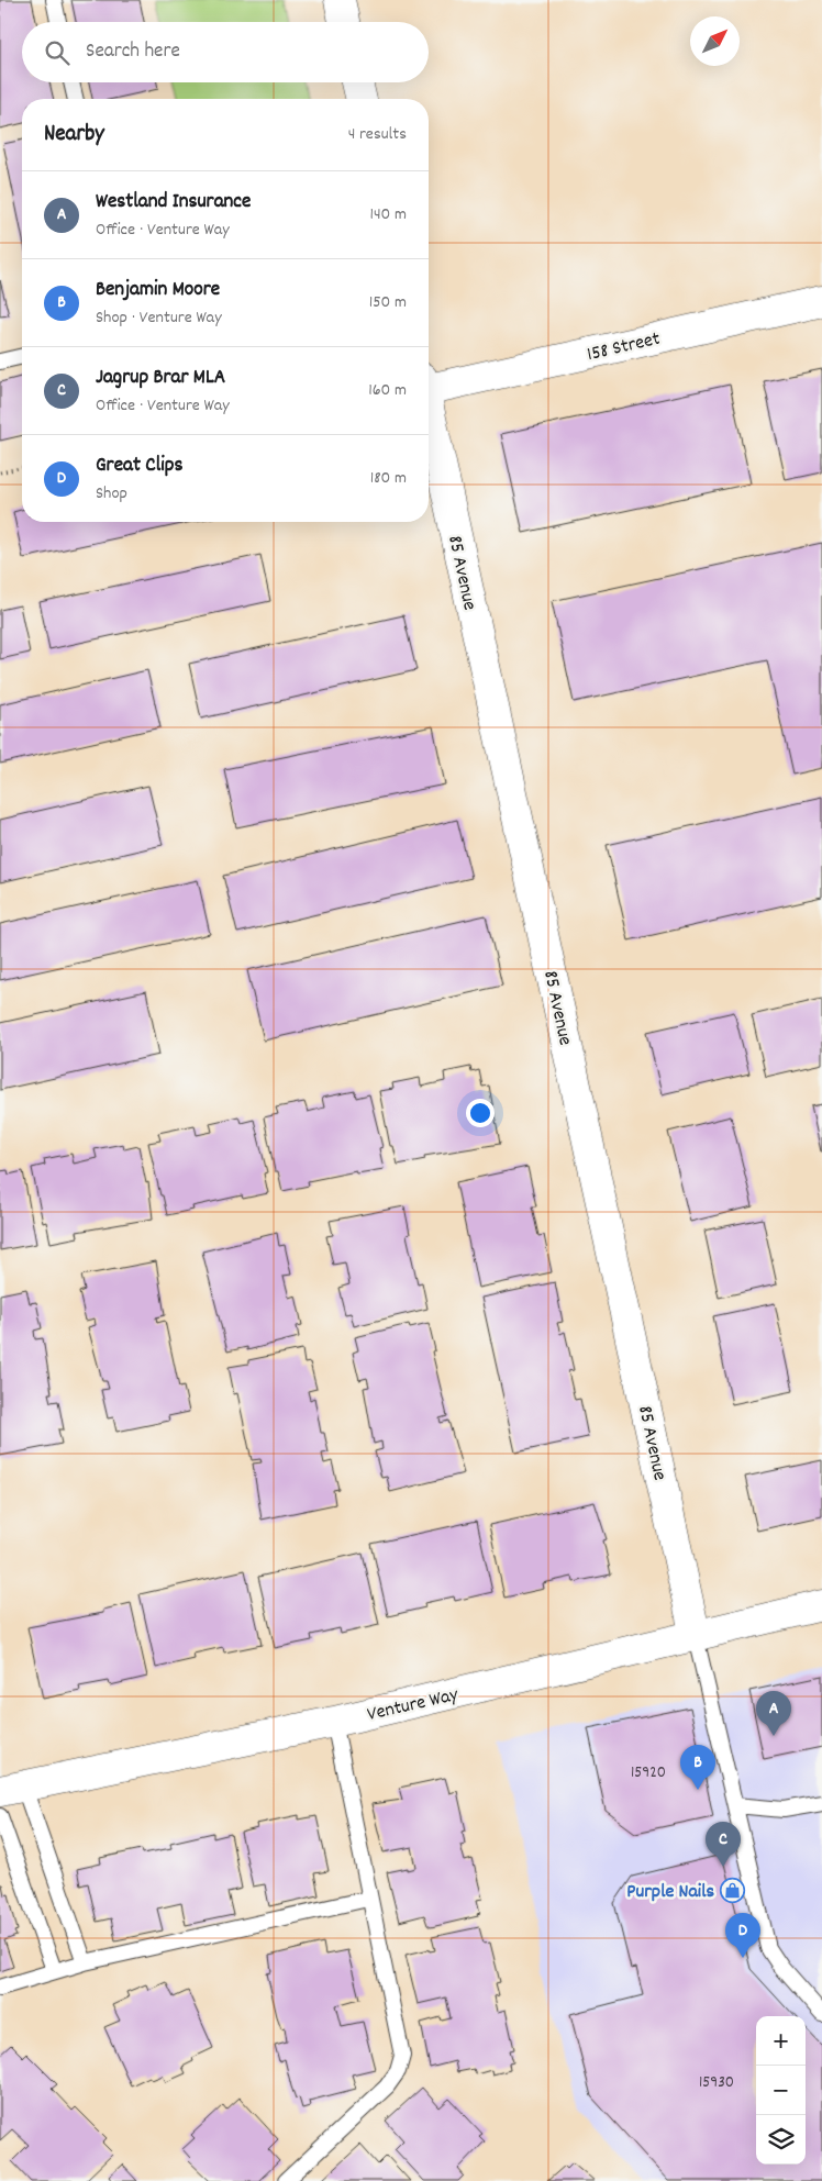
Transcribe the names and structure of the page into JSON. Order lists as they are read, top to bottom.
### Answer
{
  "streets": {
    "street": ["158 Street", "85 Avenue", "Venture Way"]
  },
  "crossings": [
    ["85 Avenue", "Venture Way"]
  ],
  "places": {
    "shop": ["Purple Nails"]
  },
  "house_numbers": ["15920", "15930"],
  "north": "top right",
  "page": {
    "search": "Search here",
    "heading": ["Nearby", "4 results"],
    "list": [
      {
        "mark": "A",
        "name": "Westland Insurance",
        "note": "Office · Venture Way",
        "value": "140 m"
      },
      {
        "mark": "B",
        "name": "Benjamin Moore",
        "note": "Shop · Venture Way",
        "value": "150 m"
      },
      {
        "mark": "C",
        "name": "Jagrup Brar MLA",
        "note": "Office · Venture Way",
        "value": "160 m"
      },
      {
        "mark": "D",
        "name": "Great Clips",
        "note": "Shop",
        "value": "180 m"
      }
    ],
    "pins": [
      "A",
      "B",
      "C",
      "D"
    ],
    "map_buttons": ["+", "−"]
  }
}
